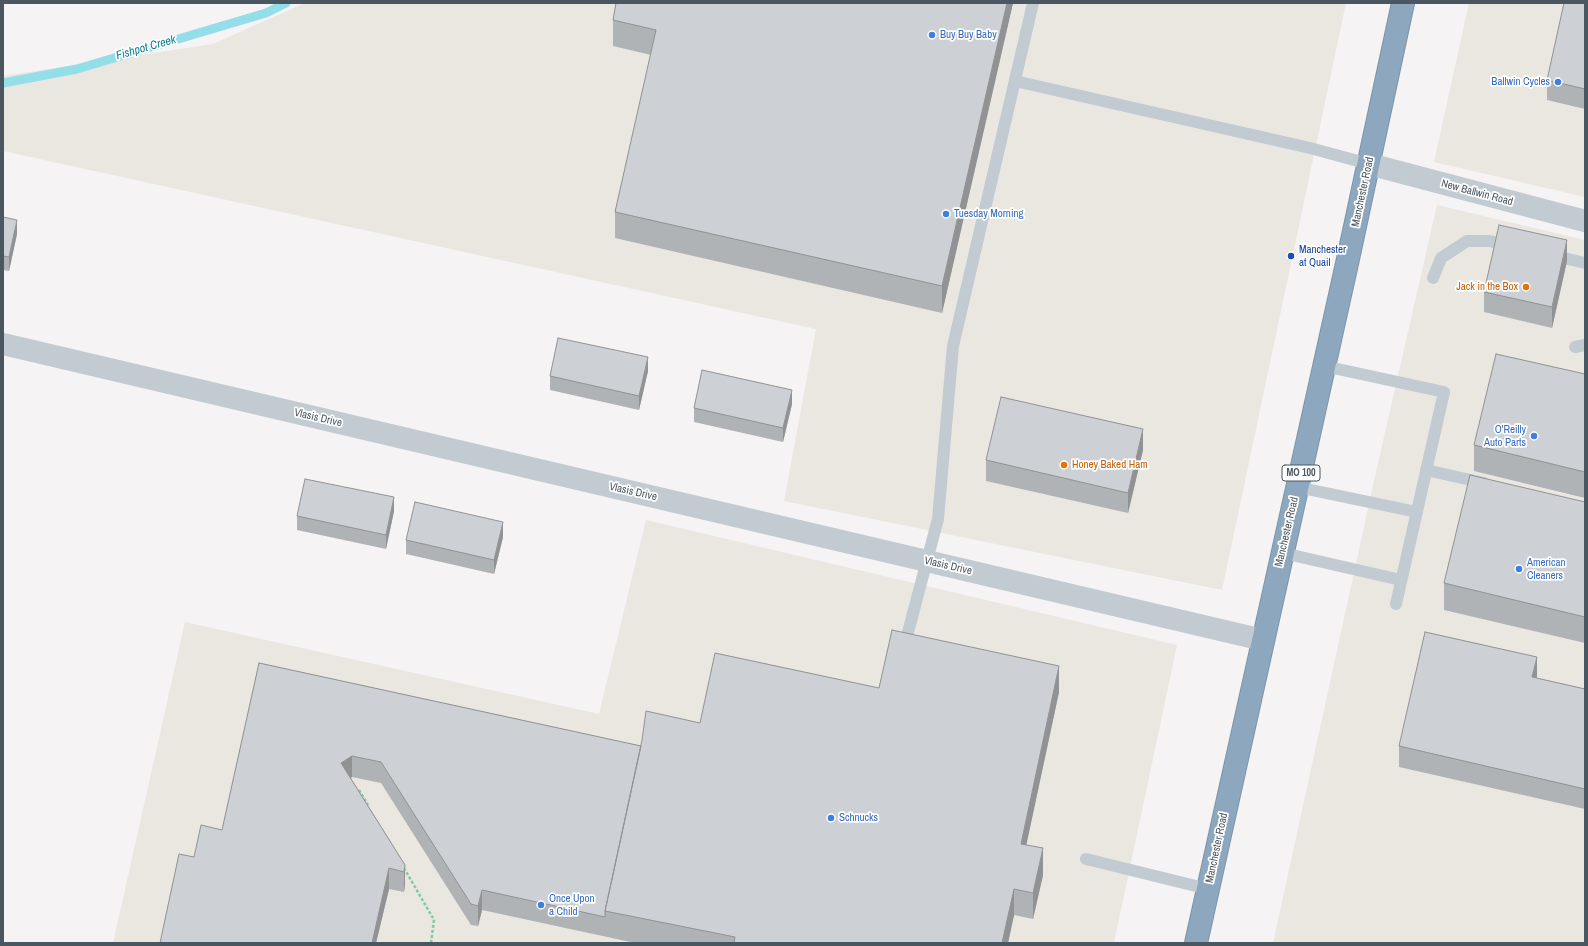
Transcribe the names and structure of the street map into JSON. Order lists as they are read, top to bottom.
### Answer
{
  "streets": {
    "highway": ["Manchester Road", "MO 100"],
    "street": ["New Ballwin Road", "Vlasis Drive"]
  },
  "crossings": [
    ["Manchester Road", "New Ballwin Road"],
    ["Manchester Road", "Vlasis Drive"]
  ],
  "water": ["Fishpot Creek"],
  "places": [
    "Buy Buy Baby",
    "Ballwin Cycles",
    "Tuesday Morning",
    "Manchester at Quail",
    "Jack in the Box",
    "O'Reilly Auto Parts",
    "Honey Baked Ham",
    "American Cleaners",
    "Schnucks",
    "Once Upon a Child"
  ]
}
